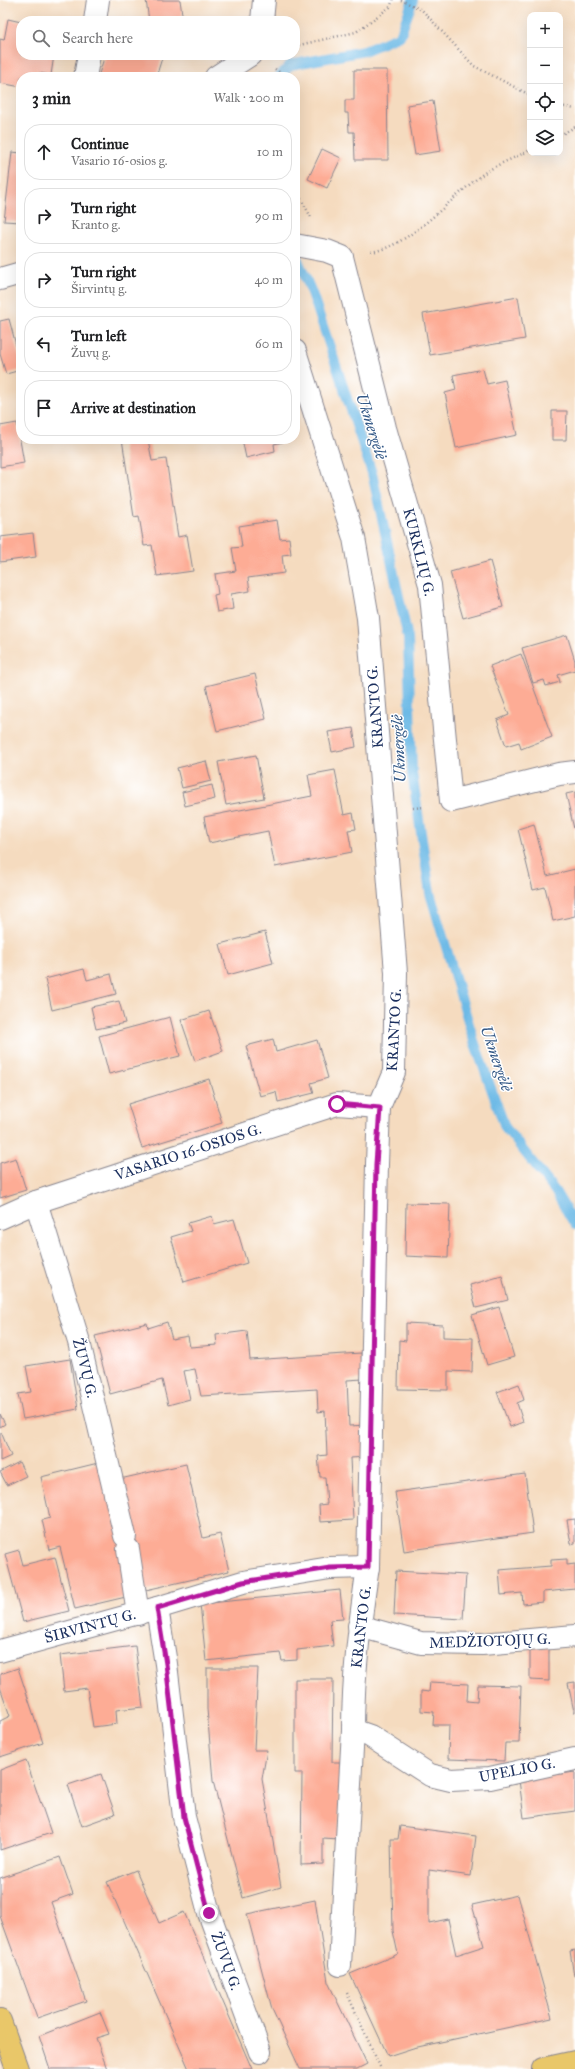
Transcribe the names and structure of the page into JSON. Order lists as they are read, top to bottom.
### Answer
{
  "streets": {
    "street": [
      "KURKLIŲ G.",
      "KRANTO G.",
      "VASARIO 16-OSIOS G.",
      "ŽUVŲ G.",
      "ŠIRVINTŲ G.",
      "MEDŽIOTOJŲ G.",
      "UPELIO G."
    ]
  },
  "crossings": [
    ["KRANTO G.", "VASARIO 16-OSIOS G."],
    ["KRANTO G.", "ŠIRVINTŲ G."],
    ["KRANTO G.", "MEDŽIOTOJŲ G."],
    ["KRANTO G.", "UPELIO G."],
    ["VASARIO 16-OSIOS G.", "ŽUVŲ G."],
    ["ŽUVŲ G.", "ŠIRVINTŲ G."]
  ],
  "water": ["Ukmergėlė"],
  "page": {
    "map_buttons": ["+", "−"],
    "search": "Search here",
    "heading": ["3 min", "Walk · 200 m"],
    "list": [
      ["Continue", "Vasario 16-osios g.", "10 m"],
      ["Turn right", "Kranto g.", "90 m"],
      ["Turn right", "Širvintų g.", "40 m"],
      ["Turn left", "Žuvų g.", "60 m"],
      "Arrive at destination"
    ]
  }
}
